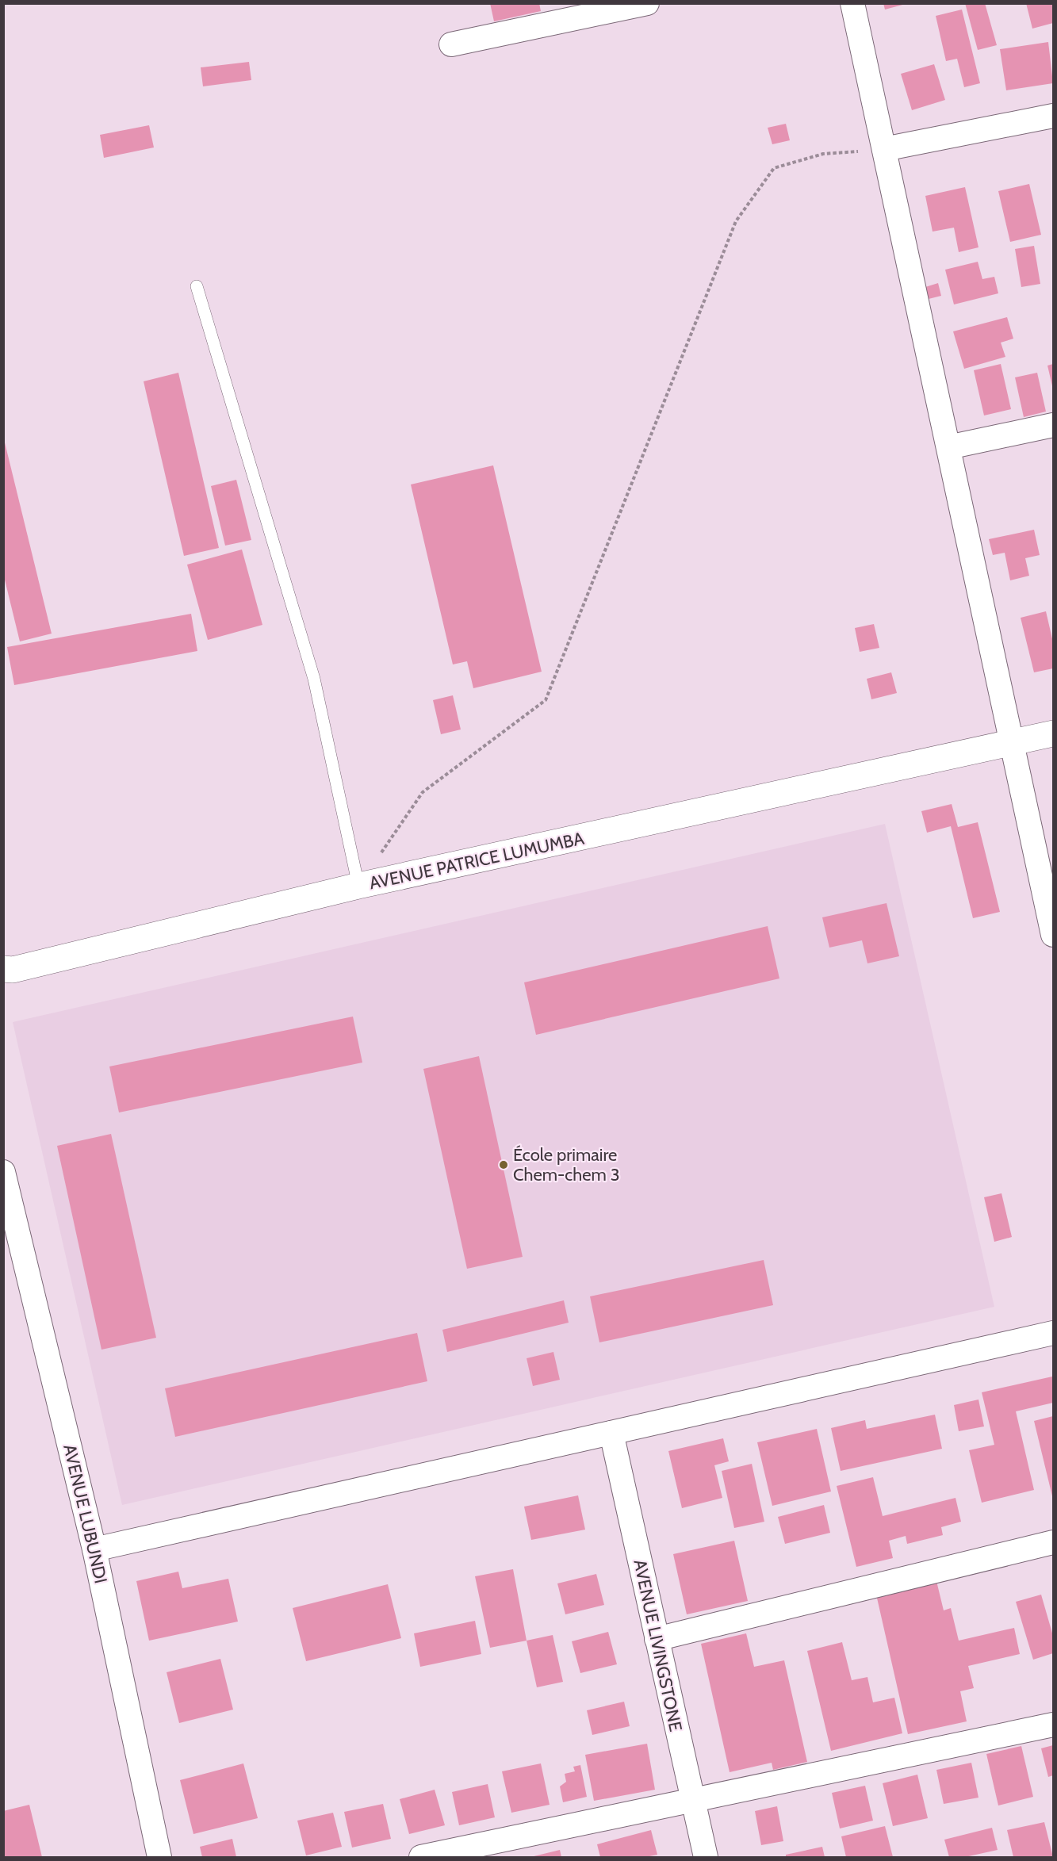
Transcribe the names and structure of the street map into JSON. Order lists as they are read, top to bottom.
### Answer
{
  "streets": {
    "street": ["AVENUE PATRICE LUMUMBA", "AVENUE LUBUNDI", "AVENUE LIVINGSTONE"]
  },
  "places": ["École primaire Chem-chem 3"]
}
